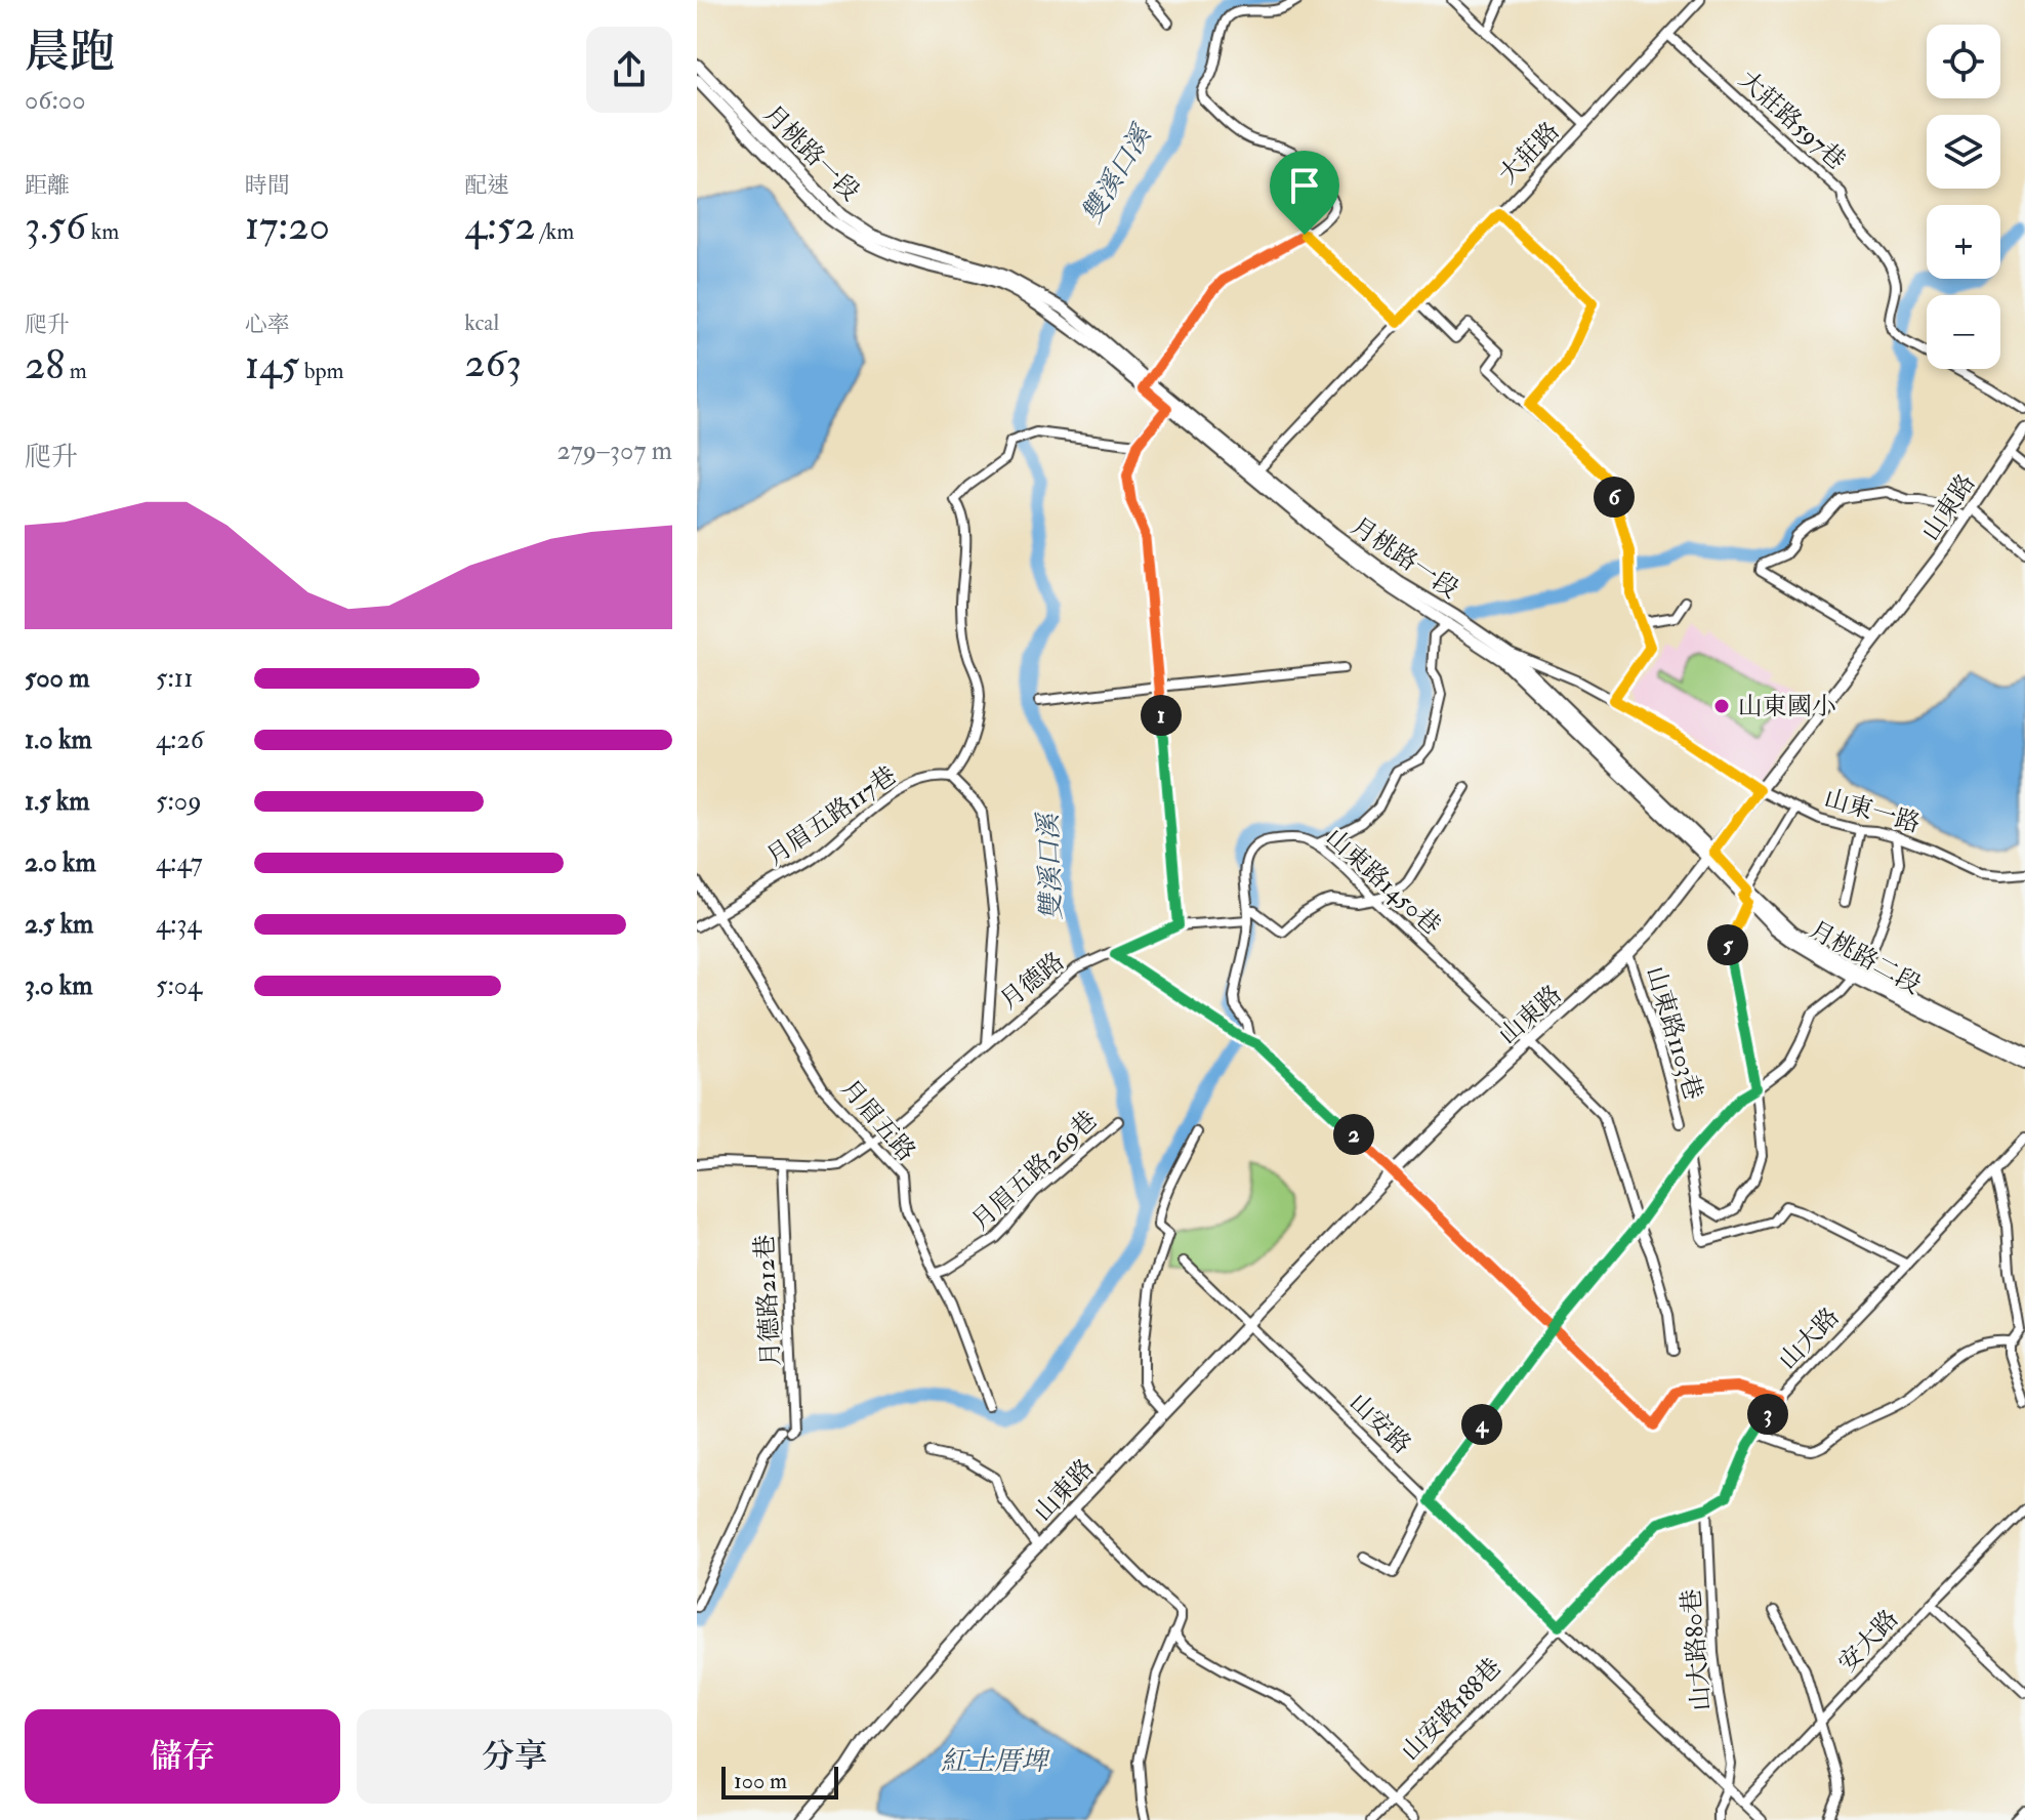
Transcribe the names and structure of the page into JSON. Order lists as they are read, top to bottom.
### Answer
{
  "streets": {
    "street": [
      "大莊路597巷",
      "月桃路一段",
      "大莊路",
      "山東路",
      "山東一路",
      "月眉五路117巷",
      "山東路1450巷",
      "月桃路二段",
      "月德路",
      "山東路1103巷",
      "月眉五路",
      "月眉五路269巷",
      "月德路212巷",
      "山大路",
      "山安路",
      "安大路",
      "山大路80巷",
      "山安路188巷"
    ]
  },
  "crossings": [
    ["大莊路597巷", "大莊路"],
    ["月桃路一段", "大莊路"],
    ["月桃路一段", "山東路"],
    ["月桃路一段", "山東一路"],
    ["月桃路一段", "月桃路二段"],
    ["山東路", "山東一路"],
    ["山東路", "山東路1450巷"],
    ["山東路", "月桃路二段"],
    ["山東路", "山東路1103巷"],
    ["山東路", "山安路"],
    ["月眉五路117巷", "月眉五路"],
    ["山東路1450巷", "月德路"],
    ["月德路", "月眉五路"],
    ["月德路", "月德路212巷"],
    ["月眉五路", "月眉五路269巷"],
    ["山大路", "山安路"],
    ["山大路", "山大路80巷"],
    ["山大路", "山安路188巷"],
    ["山安路", "安大路"],
    ["山安路", "山大路80巷"],
    ["山安路", "山安路188巷"]
  ],
  "water": ["雙溪口溪", "紅土厝埤"],
  "places": ["山東國小"],
  "scale_bar": "100 m",
  "page": {
    "heading": ["晨跑", "06:00"],
    "map_buttons": ["+", "−"],
    "stats": [
      ["距離", "3.56 km"],
      ["時間", "17:20"],
      ["配速", "4:52 /km"],
      ["爬升", "28 m"],
      ["心率", "145 bpm"],
      ["kcal", "263"]
    ],
    "chart": ["爬升", "279–307 m"],
    "pins": [
      "6",
      "1",
      "5",
      "2",
      "3",
      "4"
    ],
    "list": [
      {
        "name": "500 m",
        "note": "5:11"
      },
      {
        "name": "1.0 km",
        "note": "4:26"
      },
      {
        "name": "1.5 km",
        "note": "5:09"
      },
      {
        "name": "2.0 km",
        "note": "4:47"
      },
      {
        "name": "2.5 km",
        "note": "4:34"
      },
      {
        "name": "3.0 km",
        "note": "5:04"
      }
    ],
    "buttons": ["儲存", "分享"],
    "scale": "100 m"
  }
}
